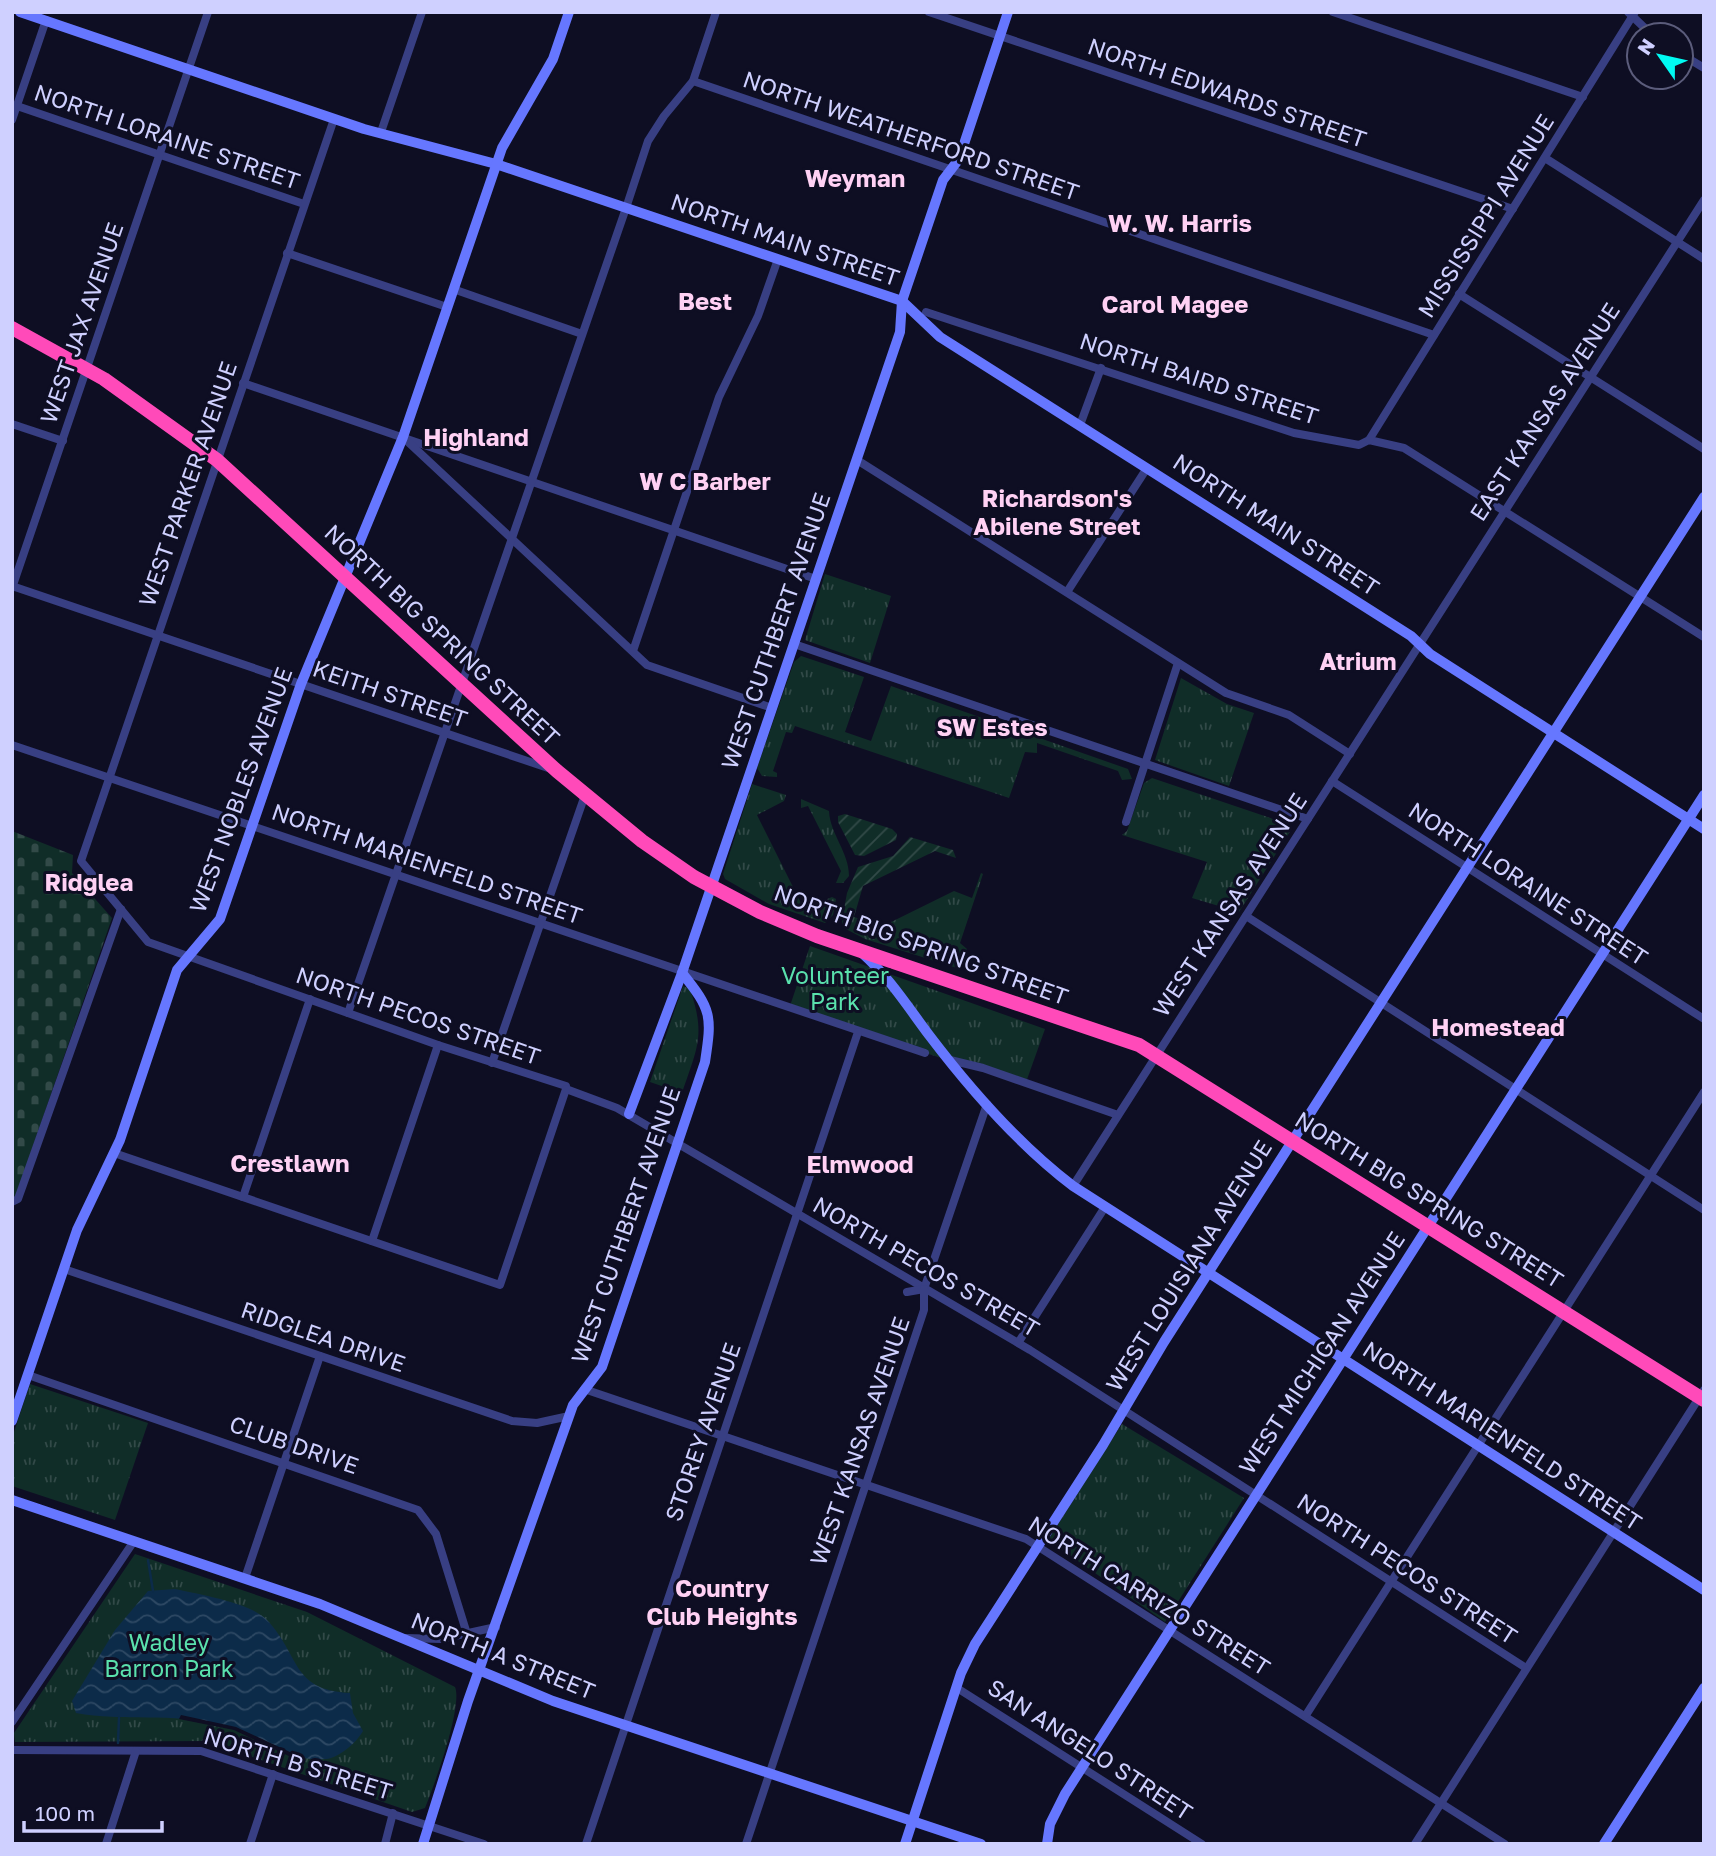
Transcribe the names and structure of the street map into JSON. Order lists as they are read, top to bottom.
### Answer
{
  "streets": {
    "highway": ["NORTH BIG SPRING STREET"],
    "street": [
      "NORTH EDWARDS STREET",
      "NORTH WEATHERFORD STREET",
      "NORTH LORAINE STREET",
      "MISSISSIPPI AVENUE",
      "NORTH MAIN STREET",
      "WEST JAX AVENUE",
      "NORTH BAIRD STREET",
      "EAST KANSAS AVENUE",
      "WEST PARKER AVENUE",
      "WEST CUTHBERT AVENUE",
      "KEITH STREET",
      "WEST NOBLES AVENUE",
      "NORTH MARIENFELD STREET",
      "WEST KANSAS AVENUE",
      "NORTH PECOS STREET",
      "WEST LOUISIANA AVENUE",
      "RIDGLEA DRIVE",
      "WEST MICHIGAN AVENUE",
      "STOREY AVENUE",
      "CLUB DRIVE",
      "NORTH CARRIZO STREET",
      "NORTH A STREET",
      "SAN ANGELO STREET",
      "NORTH B STREET"
    ]
  },
  "crossings": [
    ["NORTH EDWARDS STREET", "MISSISSIPPI AVENUE"],
    ["NORTH EDWARDS STREET", "WEST CUTHBERT AVENUE"],
    ["NORTH WEATHERFORD STREET", "MISSISSIPPI AVENUE"],
    ["NORTH WEATHERFORD STREET", "WEST CUTHBERT AVENUE"],
    ["NORTH LORAINE STREET", "WEST JAX AVENUE"],
    ["NORTH LORAINE STREET", "WEST PARKER AVENUE"],
    ["NORTH LORAINE STREET", "WEST KANSAS AVENUE"],
    ["NORTH LORAINE STREET", "WEST LOUISIANA AVENUE"],
    ["NORTH LORAINE STREET", "WEST MICHIGAN AVENUE"],
    ["MISSISSIPPI AVENUE", "NORTH BAIRD STREET"],
    ["NORTH MAIN STREET", "WEST JAX AVENUE"],
    ["NORTH MAIN STREET", "EAST KANSAS AVENUE"],
    ["NORTH MAIN STREET", "WEST PARKER AVENUE"],
    ["NORTH MAIN STREET", "WEST CUTHBERT AVENUE"],
    ["NORTH MAIN STREET", "WEST NOBLES AVENUE"],
    ["NORTH MAIN STREET", "WEST KANSAS AVENUE"],
    ["NORTH MAIN STREET", "WEST LOUISIANA AVENUE"],
    ["NORTH MAIN STREET", "WEST MICHIGAN AVENUE"],
    ["WEST JAX AVENUE", "NORTH BIG SPRING STREET"],
    ["WEST JAX AVENUE", "KEITH STREET"],
    ["NORTH BAIRD STREET", "EAST KANSAS AVENUE"],
    ["NORTH BAIRD STREET", "WEST LOUISIANA AVENUE"],
    ["EAST KANSAS AVENUE", "WEST KANSAS AVENUE"],
    ["WEST PARKER AVENUE", "NORTH BIG SPRING STREET"],
    ["WEST PARKER AVENUE", "KEITH STREET"],
    ["WEST PARKER AVENUE", "NORTH MARIENFELD STREET"],
    ["WEST PARKER AVENUE", "NORTH PECOS STREET"],
    ["WEST CUTHBERT AVENUE", "NORTH BIG SPRING STREET"],
    ["WEST CUTHBERT AVENUE", "NORTH MARIENFELD STREET"],
    ["WEST CUTHBERT AVENUE", "NORTH PECOS STREET"],
    ["WEST CUTHBERT AVENUE", "RIDGLEA DRIVE"],
    ["WEST CUTHBERT AVENUE", "NORTH CARRIZO STREET"],
    ["WEST CUTHBERT AVENUE", "NORTH A STREET"],
    ["WEST CUTHBERT AVENUE", "NORTH B STREET"],
    ["NORTH BIG SPRING STREET", "KEITH STREET"],
    ["NORTH BIG SPRING STREET", "WEST NOBLES AVENUE"],
    ["NORTH BIG SPRING STREET", "NORTH MARIENFELD STREET"],
    ["NORTH BIG SPRING STREET", "WEST KANSAS AVENUE"],
    ["NORTH BIG SPRING STREET", "WEST LOUISIANA AVENUE"],
    ["NORTH BIG SPRING STREET", "WEST MICHIGAN AVENUE"],
    ["KEITH STREET", "WEST NOBLES AVENUE"],
    ["WEST NOBLES AVENUE", "NORTH MARIENFELD STREET"],
    ["WEST NOBLES AVENUE", "NORTH PECOS STREET"],
    ["WEST NOBLES AVENUE", "RIDGLEA DRIVE"],
    ["WEST NOBLES AVENUE", "CLUB DRIVE"],
    ["NORTH MARIENFELD STREET", "WEST KANSAS AVENUE"],
    ["NORTH MARIENFELD STREET", "WEST LOUISIANA AVENUE"],
    ["NORTH MARIENFELD STREET", "WEST MICHIGAN AVENUE"],
    ["NORTH MARIENFELD STREET", "STOREY AVENUE"],
    ["WEST KANSAS AVENUE", "NORTH PECOS STREET"],
    ["WEST KANSAS AVENUE", "NORTH CARRIZO STREET"],
    ["WEST KANSAS AVENUE", "NORTH A STREET"],
    ["NORTH PECOS STREET", "WEST LOUISIANA AVENUE"],
    ["NORTH PECOS STREET", "WEST MICHIGAN AVENUE"],
    ["NORTH PECOS STREET", "STOREY AVENUE"],
    ["WEST LOUISIANA AVENUE", "NORTH CARRIZO STREET"],
    ["WEST LOUISIANA AVENUE", "NORTH A STREET"],
    ["WEST LOUISIANA AVENUE", "SAN ANGELO STREET"],
    ["WEST MICHIGAN AVENUE", "NORTH CARRIZO STREET"],
    ["WEST MICHIGAN AVENUE", "SAN ANGELO STREET"],
    ["STOREY AVENUE", "NORTH CARRIZO STREET"],
    ["STOREY AVENUE", "NORTH A STREET"]
  ],
  "districts": [
    "Weyman",
    "W. W. Harris",
    "Best",
    "Carol Magee",
    "Highland",
    "W C Barber",
    "Richardson's Abilene Street",
    "Atrium",
    "SW Estes",
    "Ridglea",
    "Homestead",
    "Crestlawn",
    "Elmwood",
    "Country Club Heights"
  ],
  "parks": ["Volunteer Park", "Wadley Barron Park"],
  "scale_bar": "100 m",
  "north": "top left"
}
